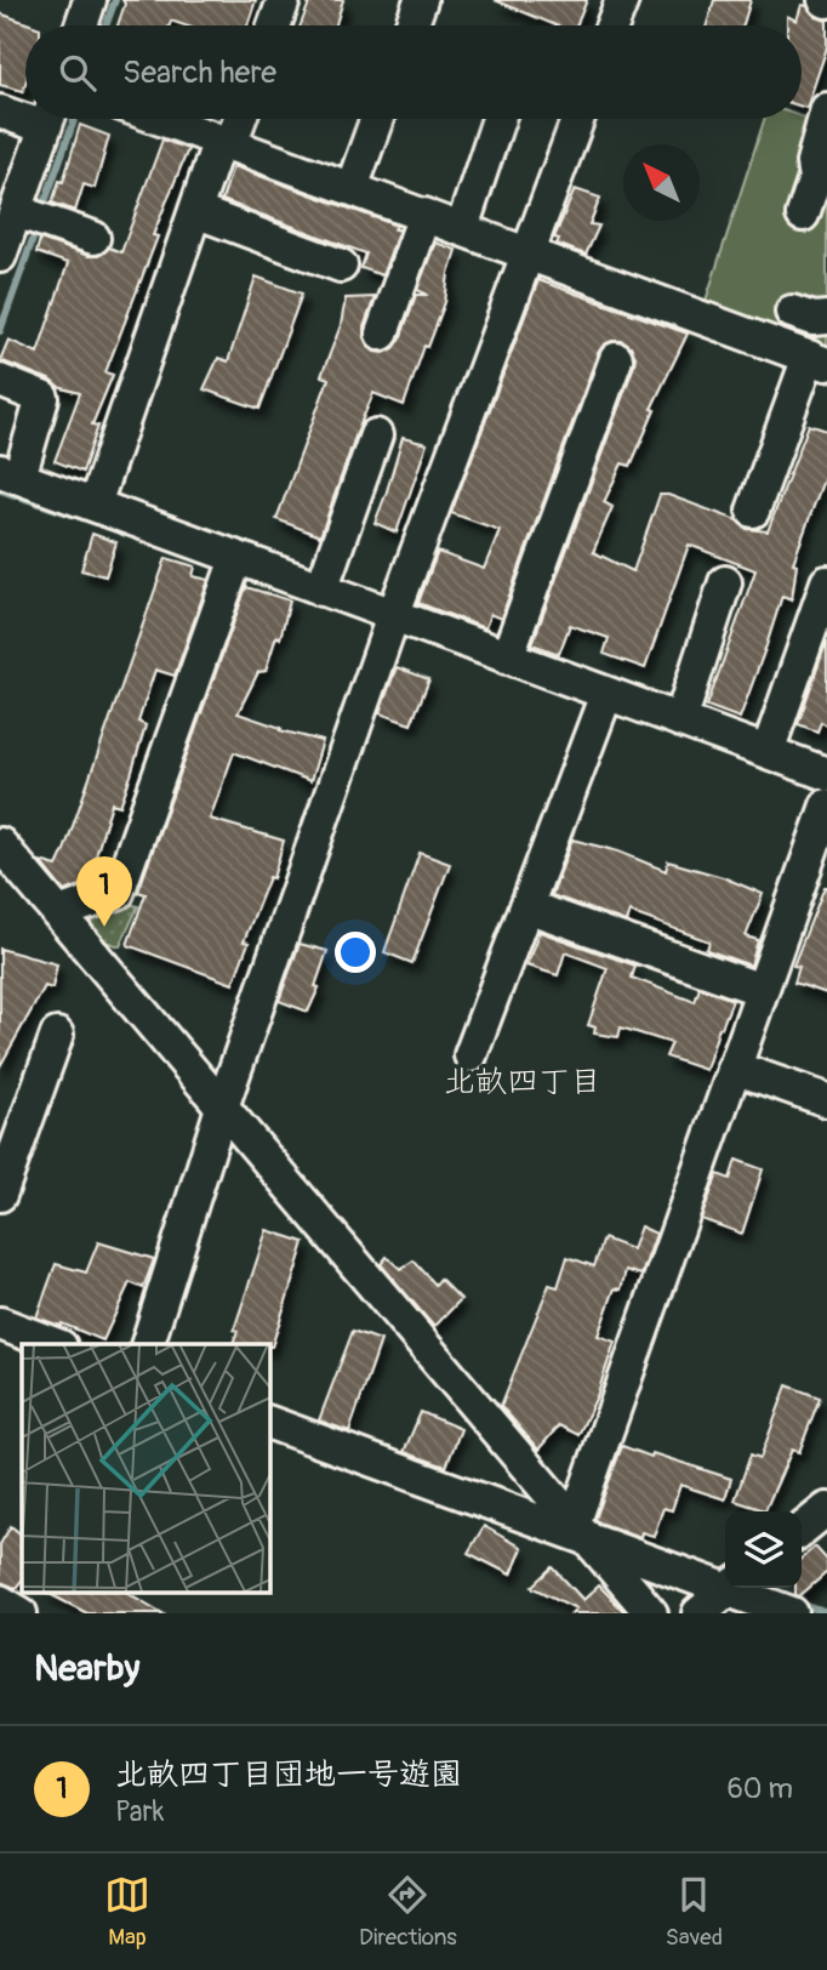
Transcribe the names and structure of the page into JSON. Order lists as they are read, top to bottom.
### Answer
{
  "districts": ["北畝四丁目"],
  "north": "top left",
  "page": {
    "search": "Search here",
    "pins": "1",
    "heading": "Nearby",
    "list": [
      {
        "mark": "1",
        "name": "北畝四丁目団地一号遊園",
        "note": "Park",
        "value": "60 m"
      }
    ],
    "nav": ["Map", "Directions", "Saved"]
  }
}
